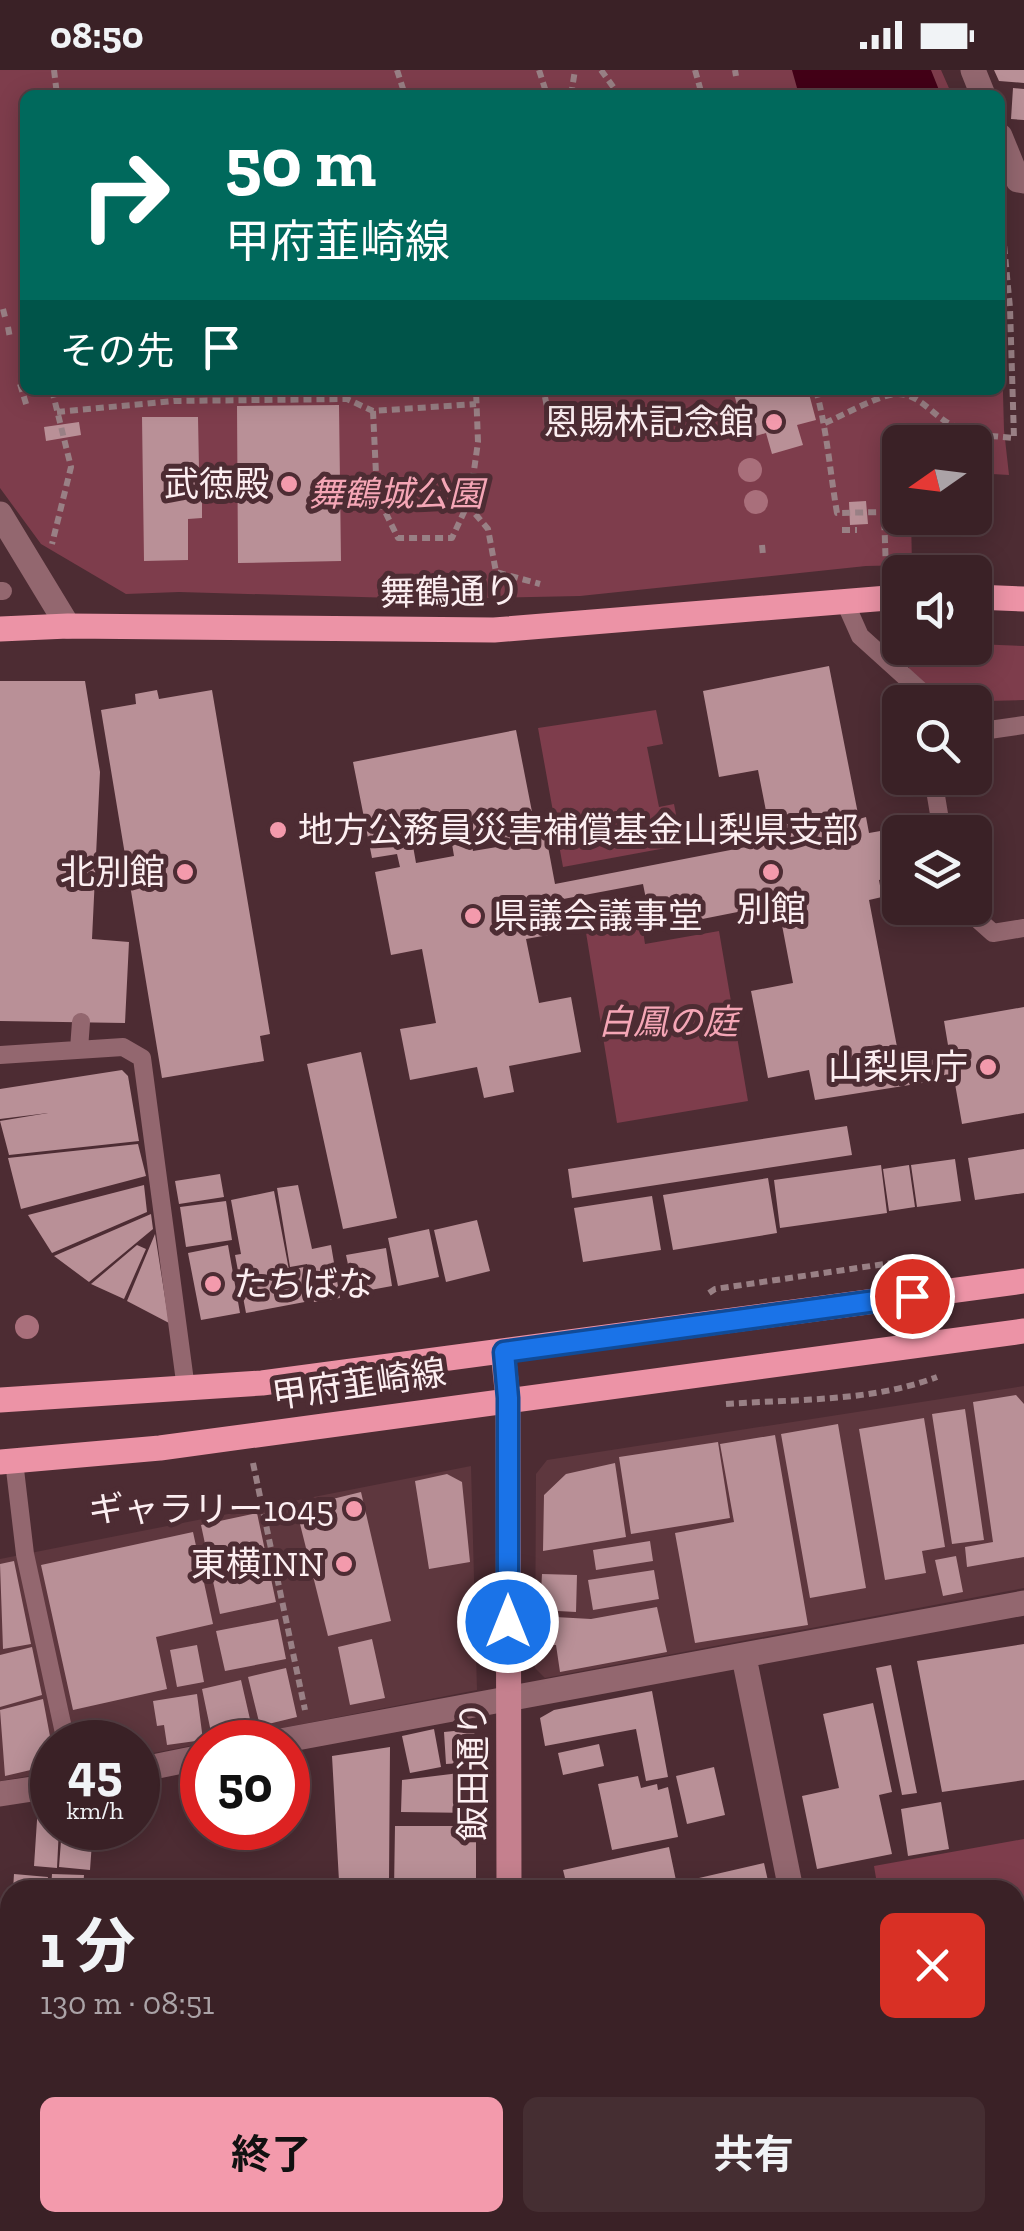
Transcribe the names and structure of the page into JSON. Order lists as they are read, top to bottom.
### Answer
{
  "streets": {
    "main road": ["舞鶴通り", "甲府韮崎線", "飯田通り"]
  },
  "crossings": [
    ["甲府韮崎線", "飯田通り"]
  ],
  "parks": ["舞鶴城公園", "白鳳の庭"],
  "places": [
    "恩賜林記念館",
    "武徳殿",
    "地方公務員災害補償基金山梨県支部",
    "北別館",
    "別館",
    "県議会議事堂",
    "山梨県庁",
    "たちばな",
    "ギャラリー1045",
    "東横INN"
  ],
  "north": "left",
  "page": {
    "status": "08:50",
    "turn": ["50 m", "甲府韮崎線"],
    "then": "その先",
    "speed": "45 km/h",
    "limit": "50",
    "heading": ["1 分", "130 m · 08:51"],
    "buttons": ["終了", "共有"]
  }
}
